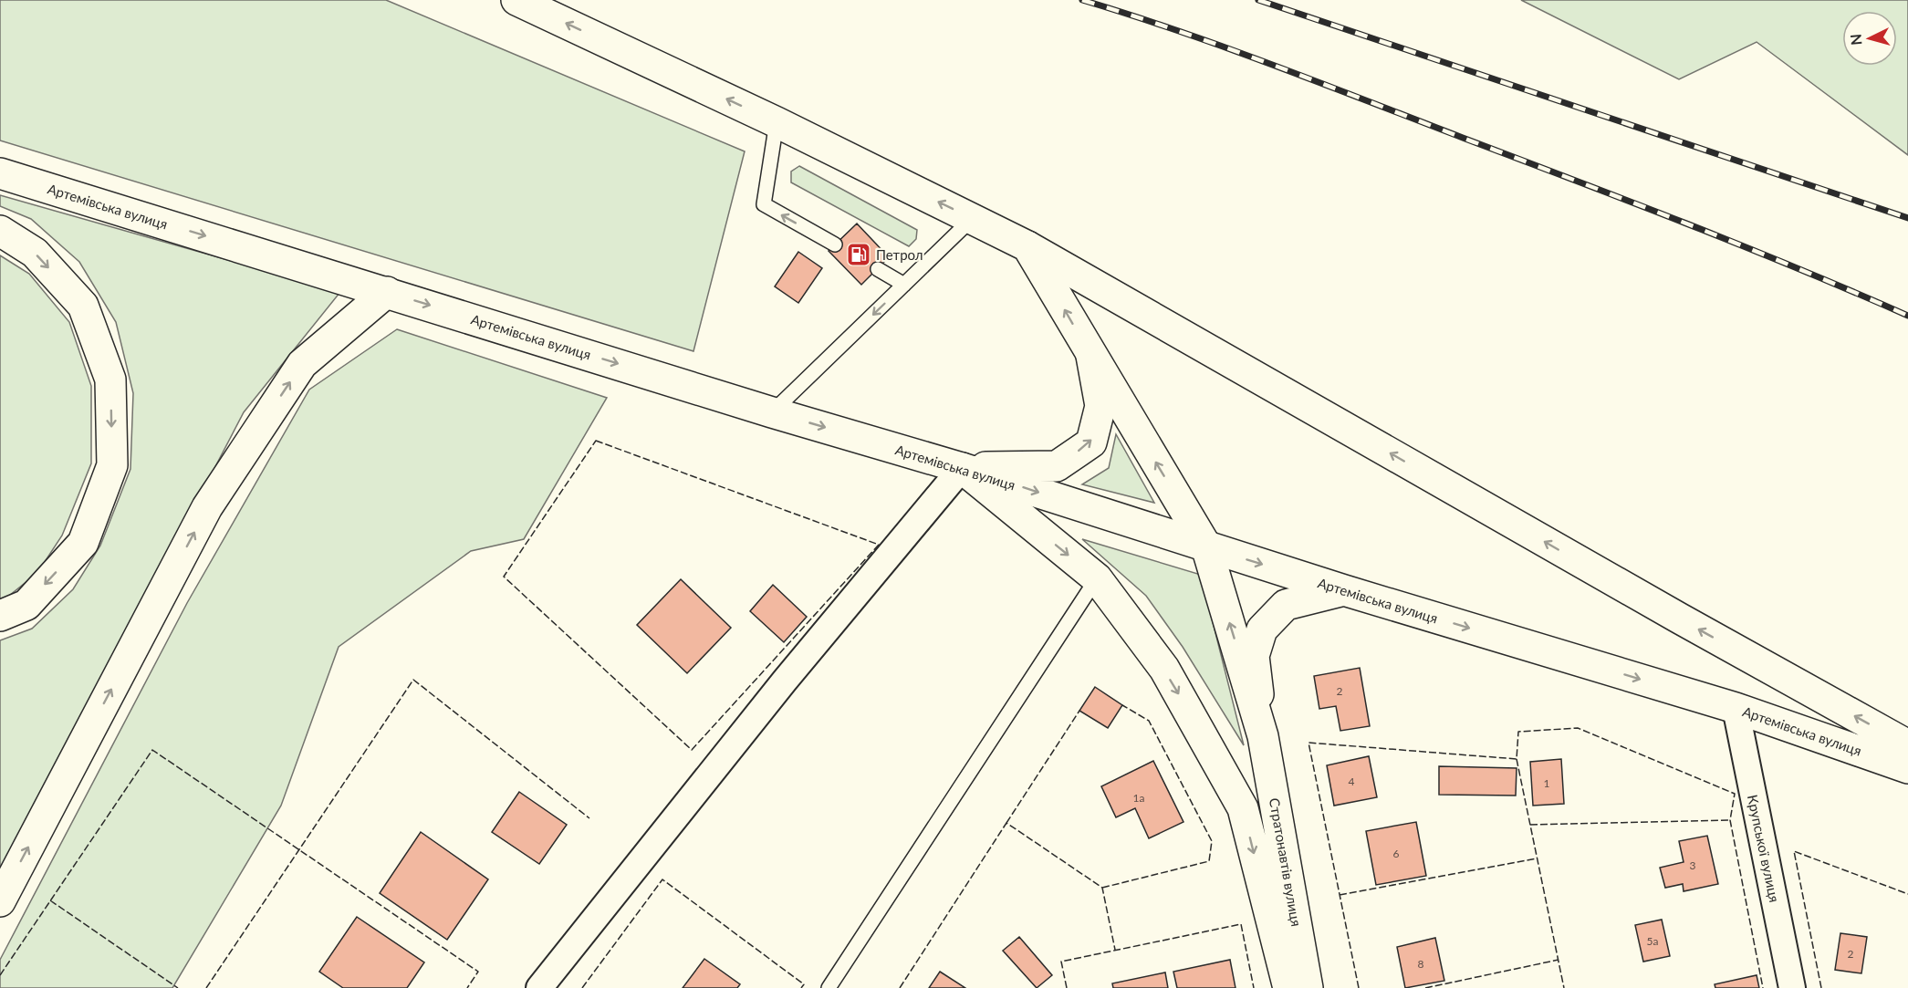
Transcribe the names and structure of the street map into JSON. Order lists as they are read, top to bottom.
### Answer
{
  "streets": {
    "main road": ["Артемівська вулиця", "Стратонавтів вулиця"],
    "street": ["Крупської вулиця"]
  },
  "crossings": [
    ["Артемівська вулиця", "Крупської вулиця"]
  ],
  "places": {
    "fuel station": ["Петрол"]
  },
  "house_numbers": [
    "2",
    "4",
    "1",
    "1а",
    "6",
    "3",
    "5а",
    "2",
    "8"
  ],
  "north": "left"
}
